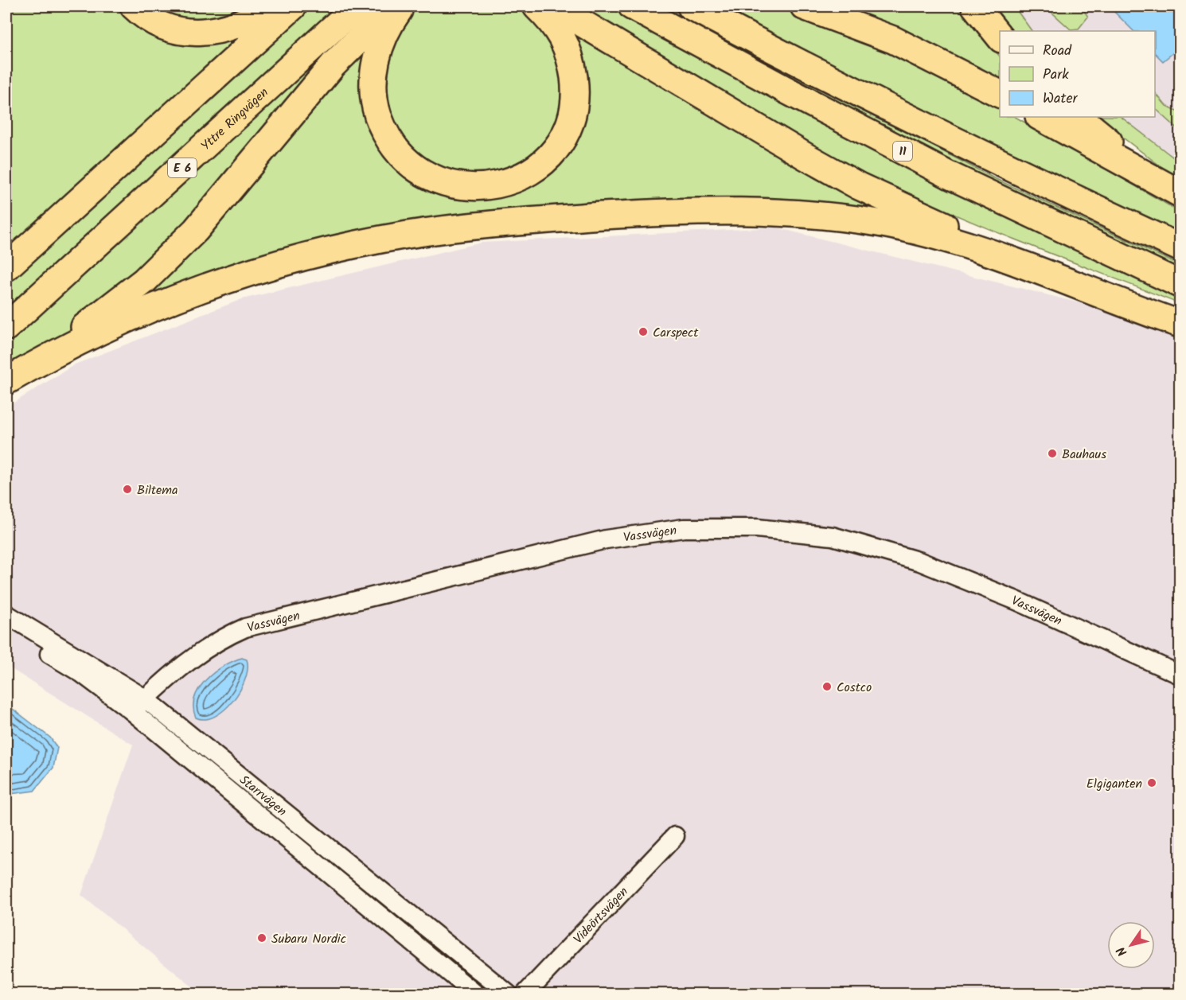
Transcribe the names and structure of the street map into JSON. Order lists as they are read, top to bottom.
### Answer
{
  "streets": {
    "highway": ["Yttre Ringvägen", "11", "E 6"],
    "street": ["Vassvägen", "Starrvägen", "Videörtsvägen"]
  },
  "crossings": [
    ["Vassvägen", "Starrvägen"]
  ],
  "places": [
    "Carspect",
    "Bauhaus",
    "Biltema",
    "Costco",
    "Elgiganten",
    "Subaru Nordic"
  ],
  "legend": ["Road", "Park", "Water"],
  "north": "bottom left"
}
